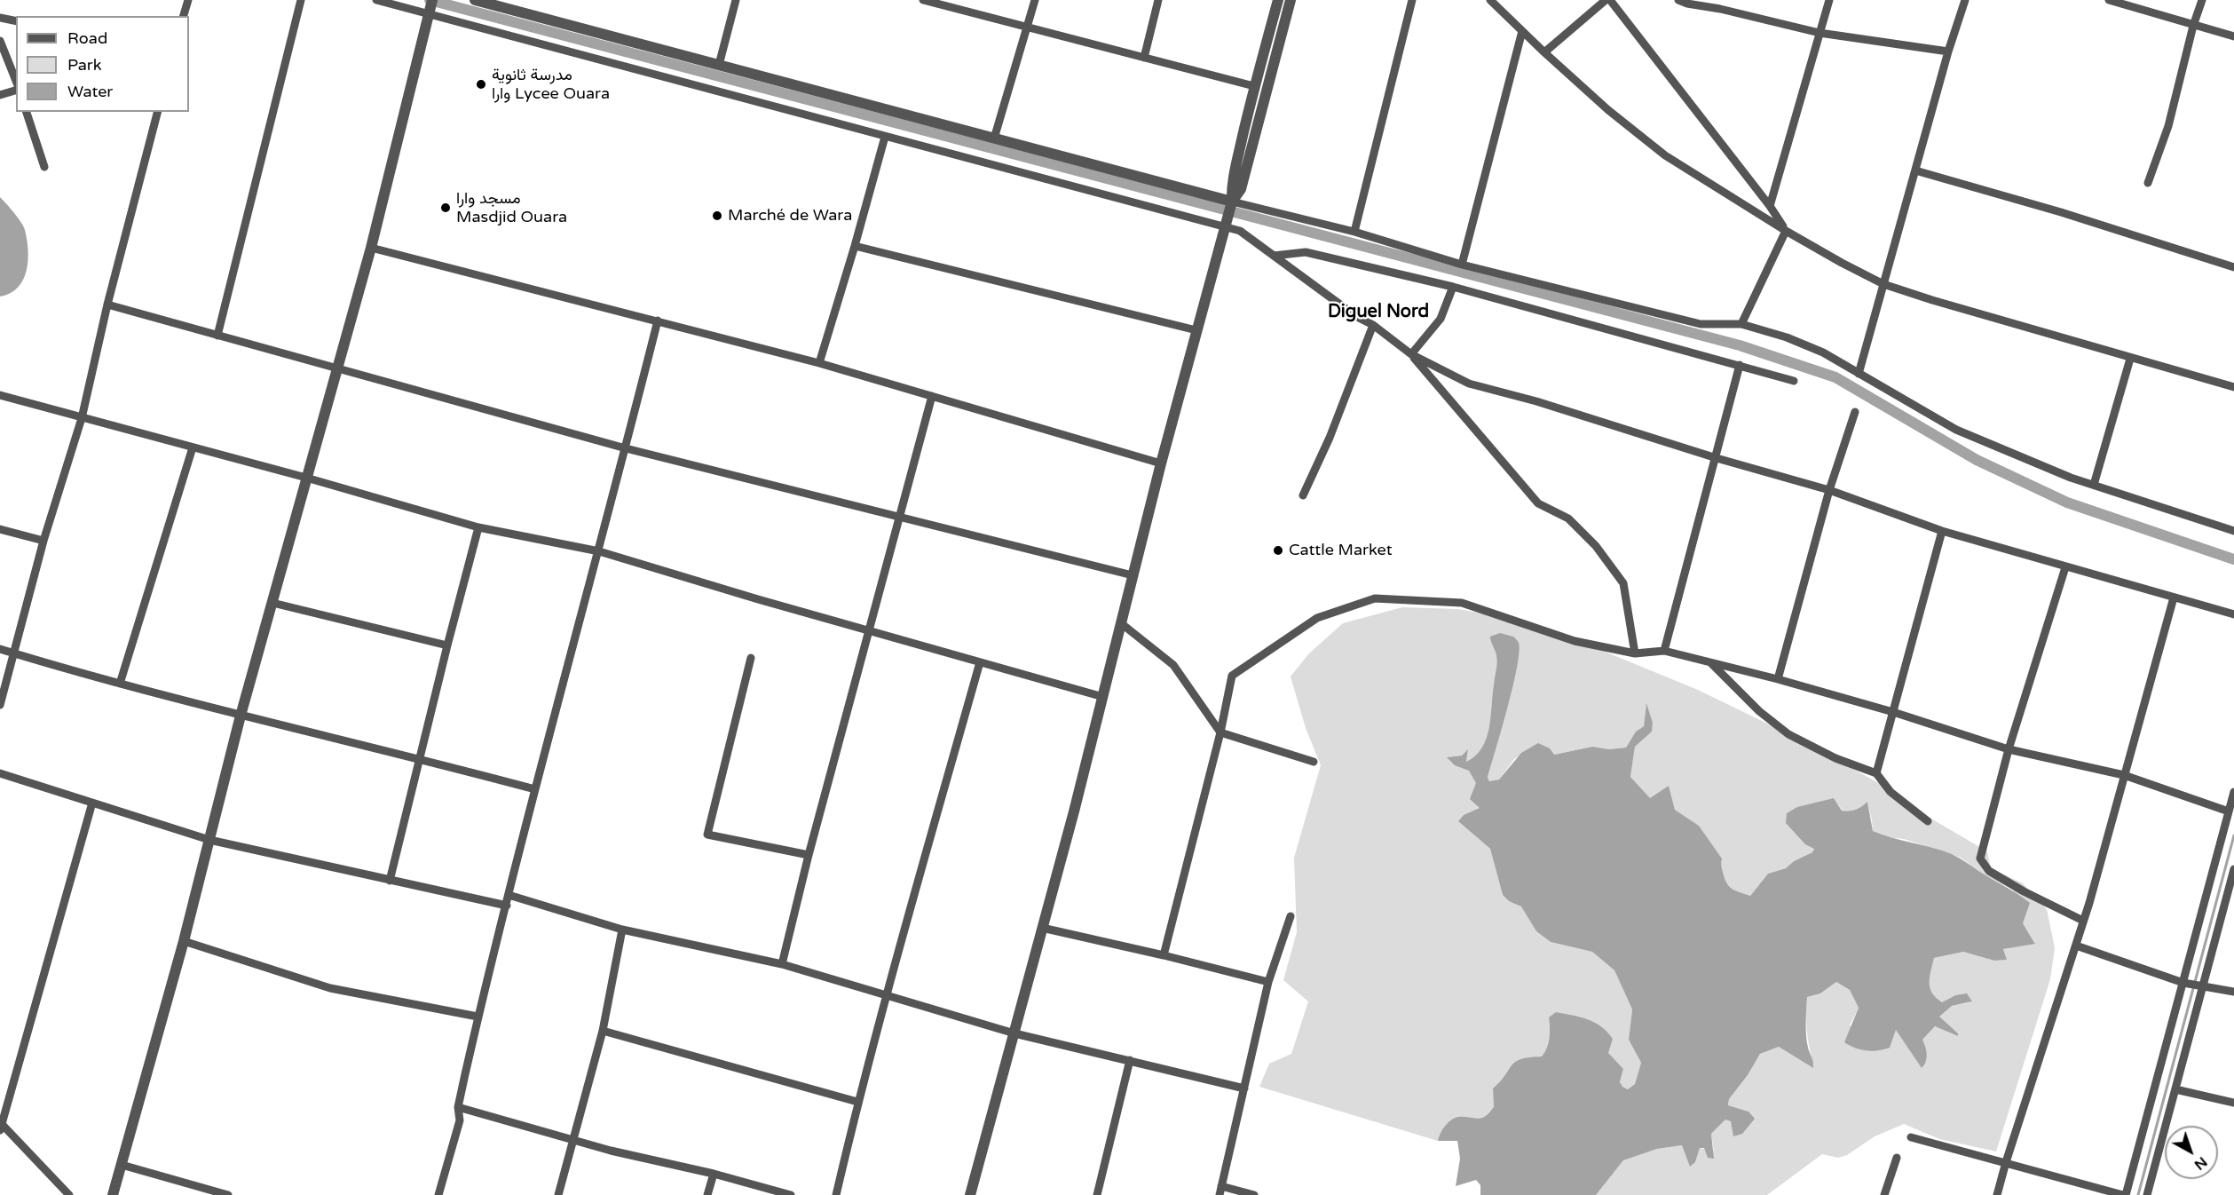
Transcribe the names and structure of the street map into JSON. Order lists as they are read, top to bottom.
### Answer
{
  "districts": ["Diguel Nord"],
  "places": [
    "مدرسة ثانوية وارا Lycee Ouara",
    "مسجد وارا Masdjid Ouara",
    "Marché de Wara",
    "Cattle Market"
  ],
  "legend": ["Road", "Park", "Water"],
  "north": "bottom right"
}
